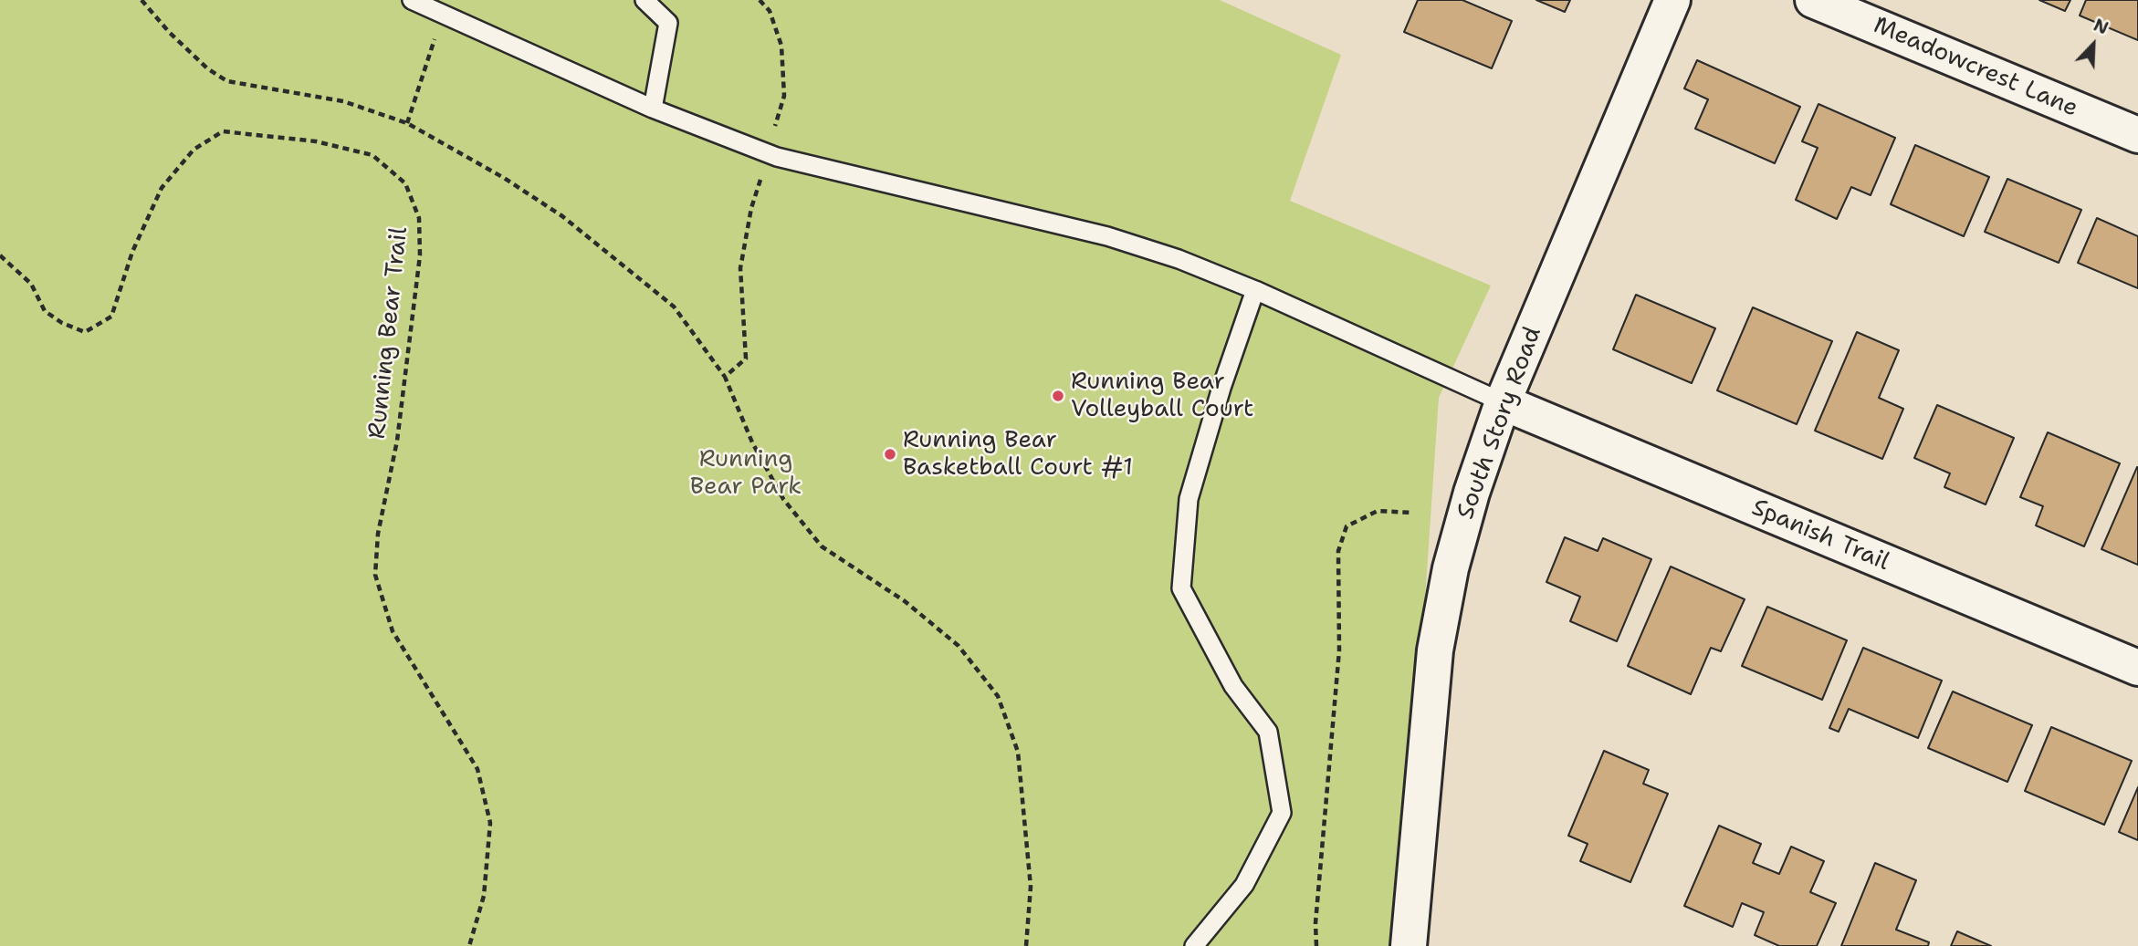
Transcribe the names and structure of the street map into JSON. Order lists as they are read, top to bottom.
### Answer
{
  "streets": {
    "street": ["Meadowcrest Lane", "South Story Road", "Spanish Trail"],
    "path": ["Running Bear Trail"]
  },
  "crossings": [
    ["South Story Road", "Spanish Trail"]
  ],
  "parks": ["Running Bear Park"],
  "places": ["Running Bear Volleyball Court", "Running Bear Basketball Court #1"],
  "north": "top right"
}
